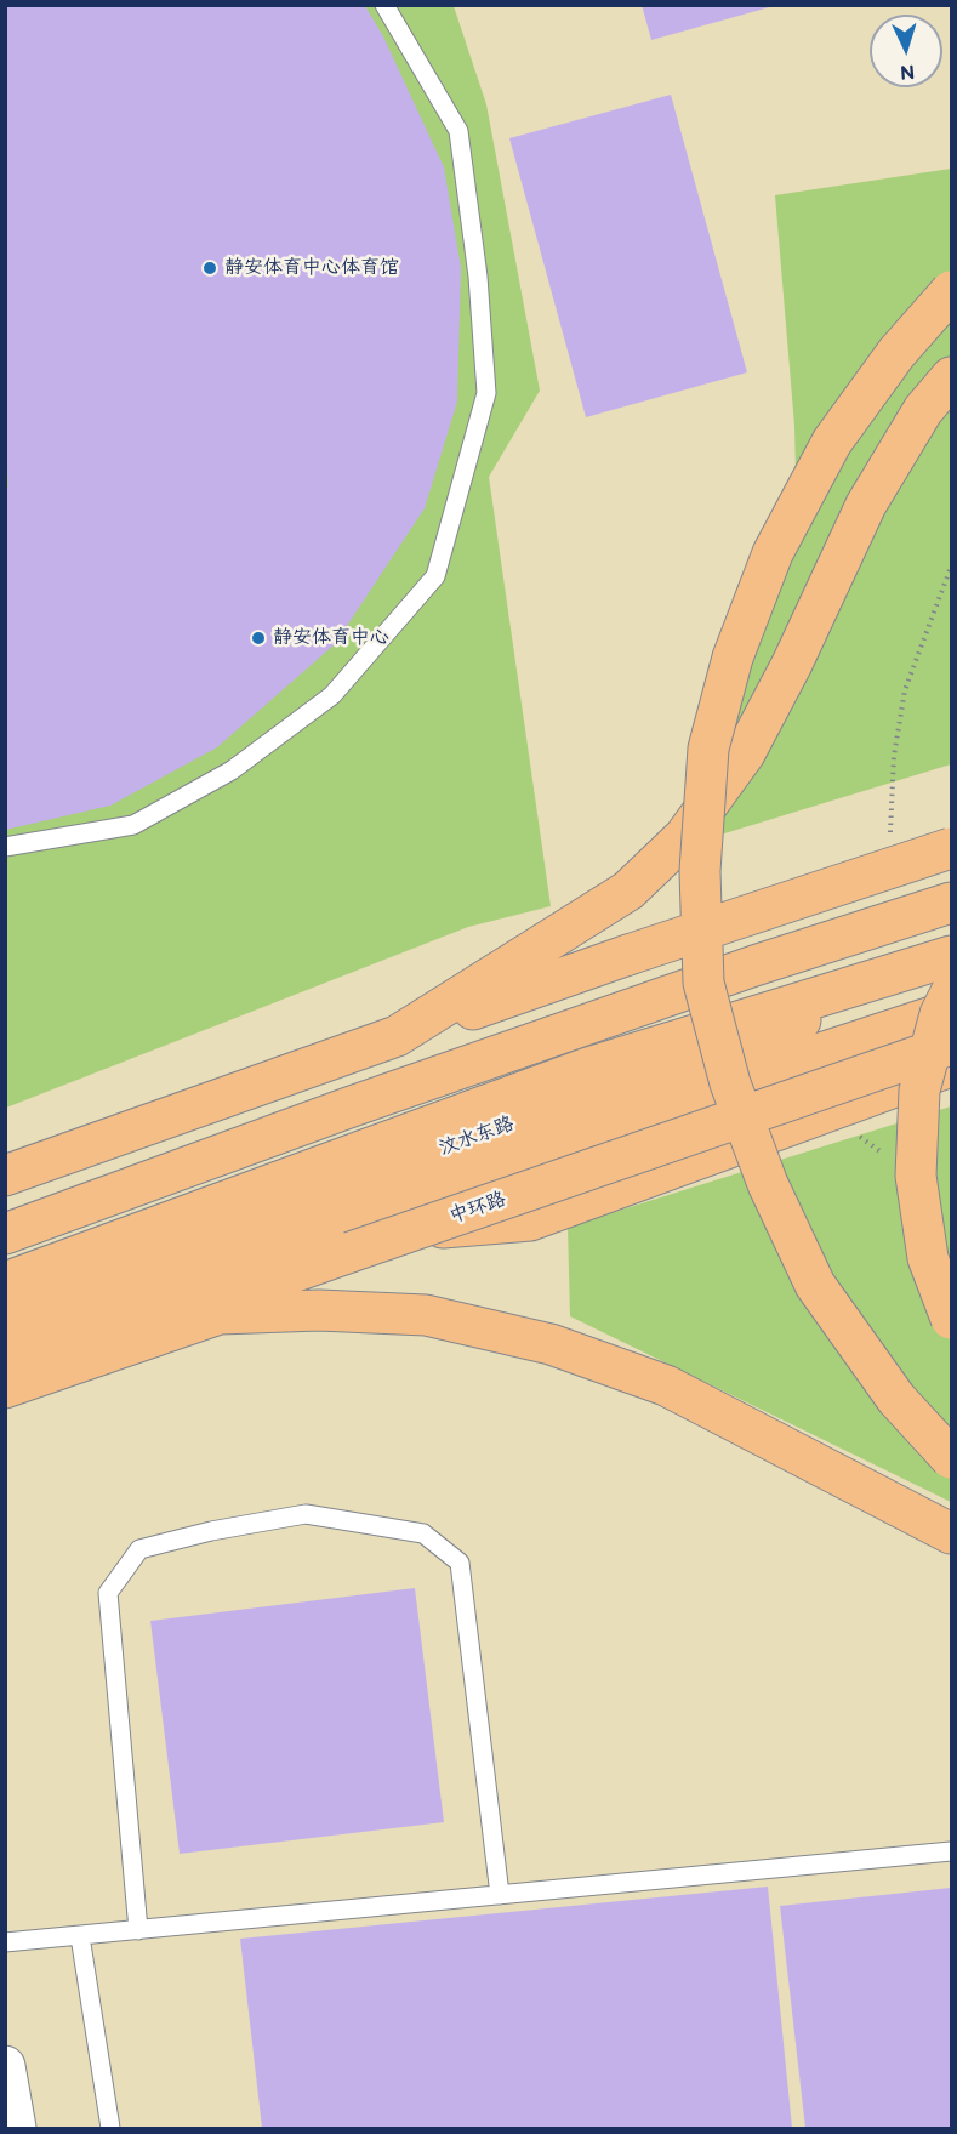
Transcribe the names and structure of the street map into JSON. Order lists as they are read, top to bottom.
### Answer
{
  "streets": {
    "main road": ["汶水东路", "中环路"]
  },
  "places": ["静安体育中心体育馆", "静安体育中心"],
  "north": "bottom"
}
